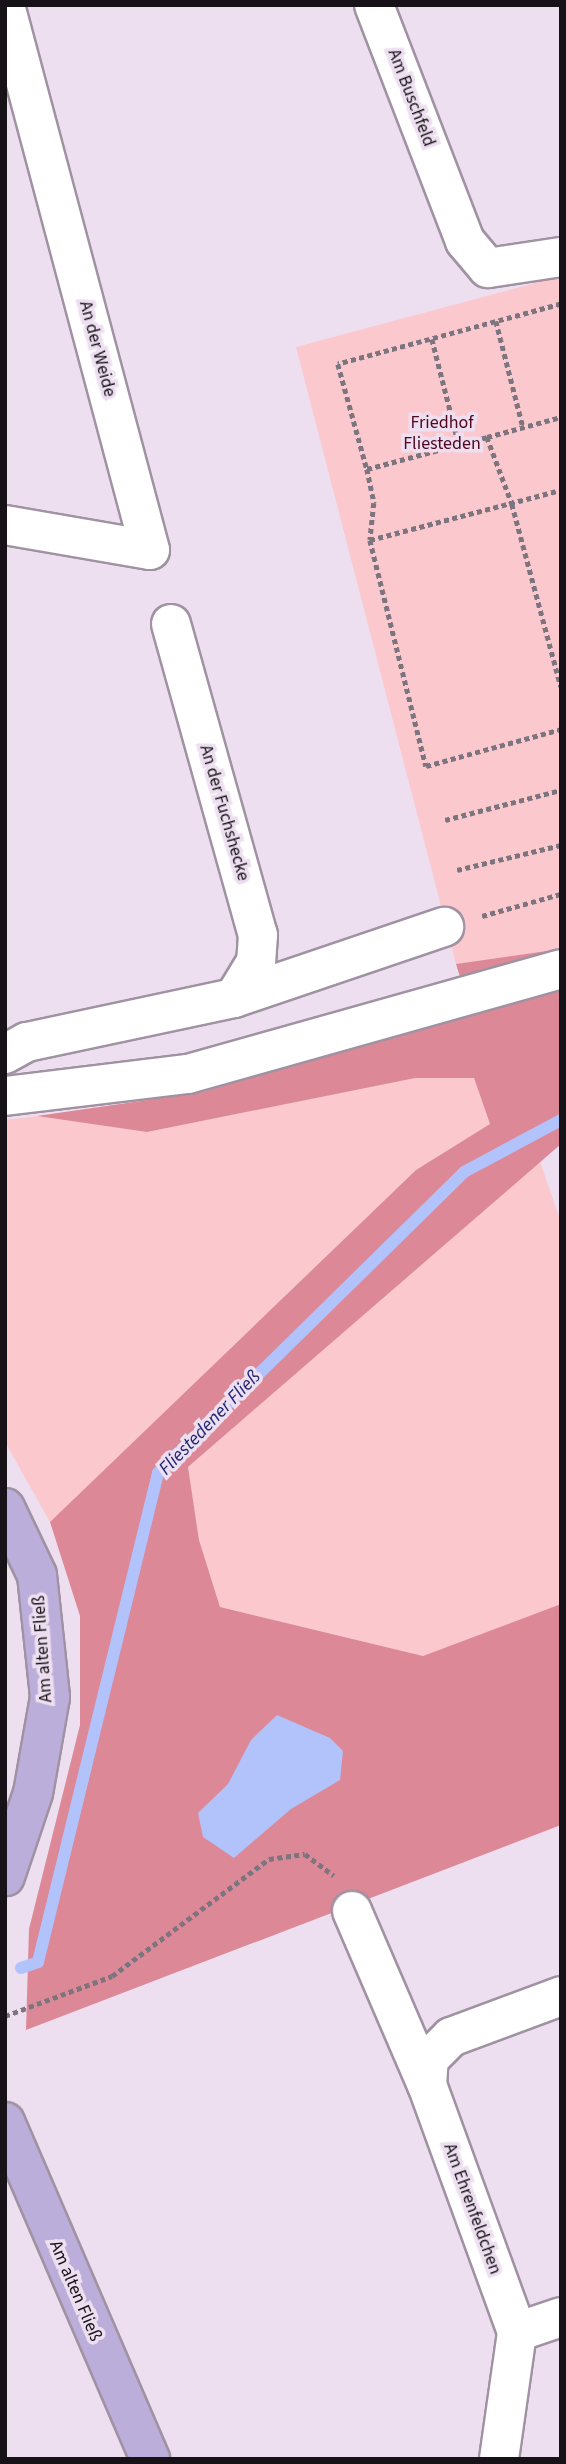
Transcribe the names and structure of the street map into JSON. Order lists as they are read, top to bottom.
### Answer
{
  "streets": {
    "main road": ["Am alten Fließ"],
    "street": [
      "Am Buschfeld",
      "An der Weide",
      "An der Fuchshecke",
      "Am Ehrenfeldchen"
    ]
  },
  "water": ["Fliestedener Fließ"],
  "parks": ["Friedhof Fliesteden"]
}
